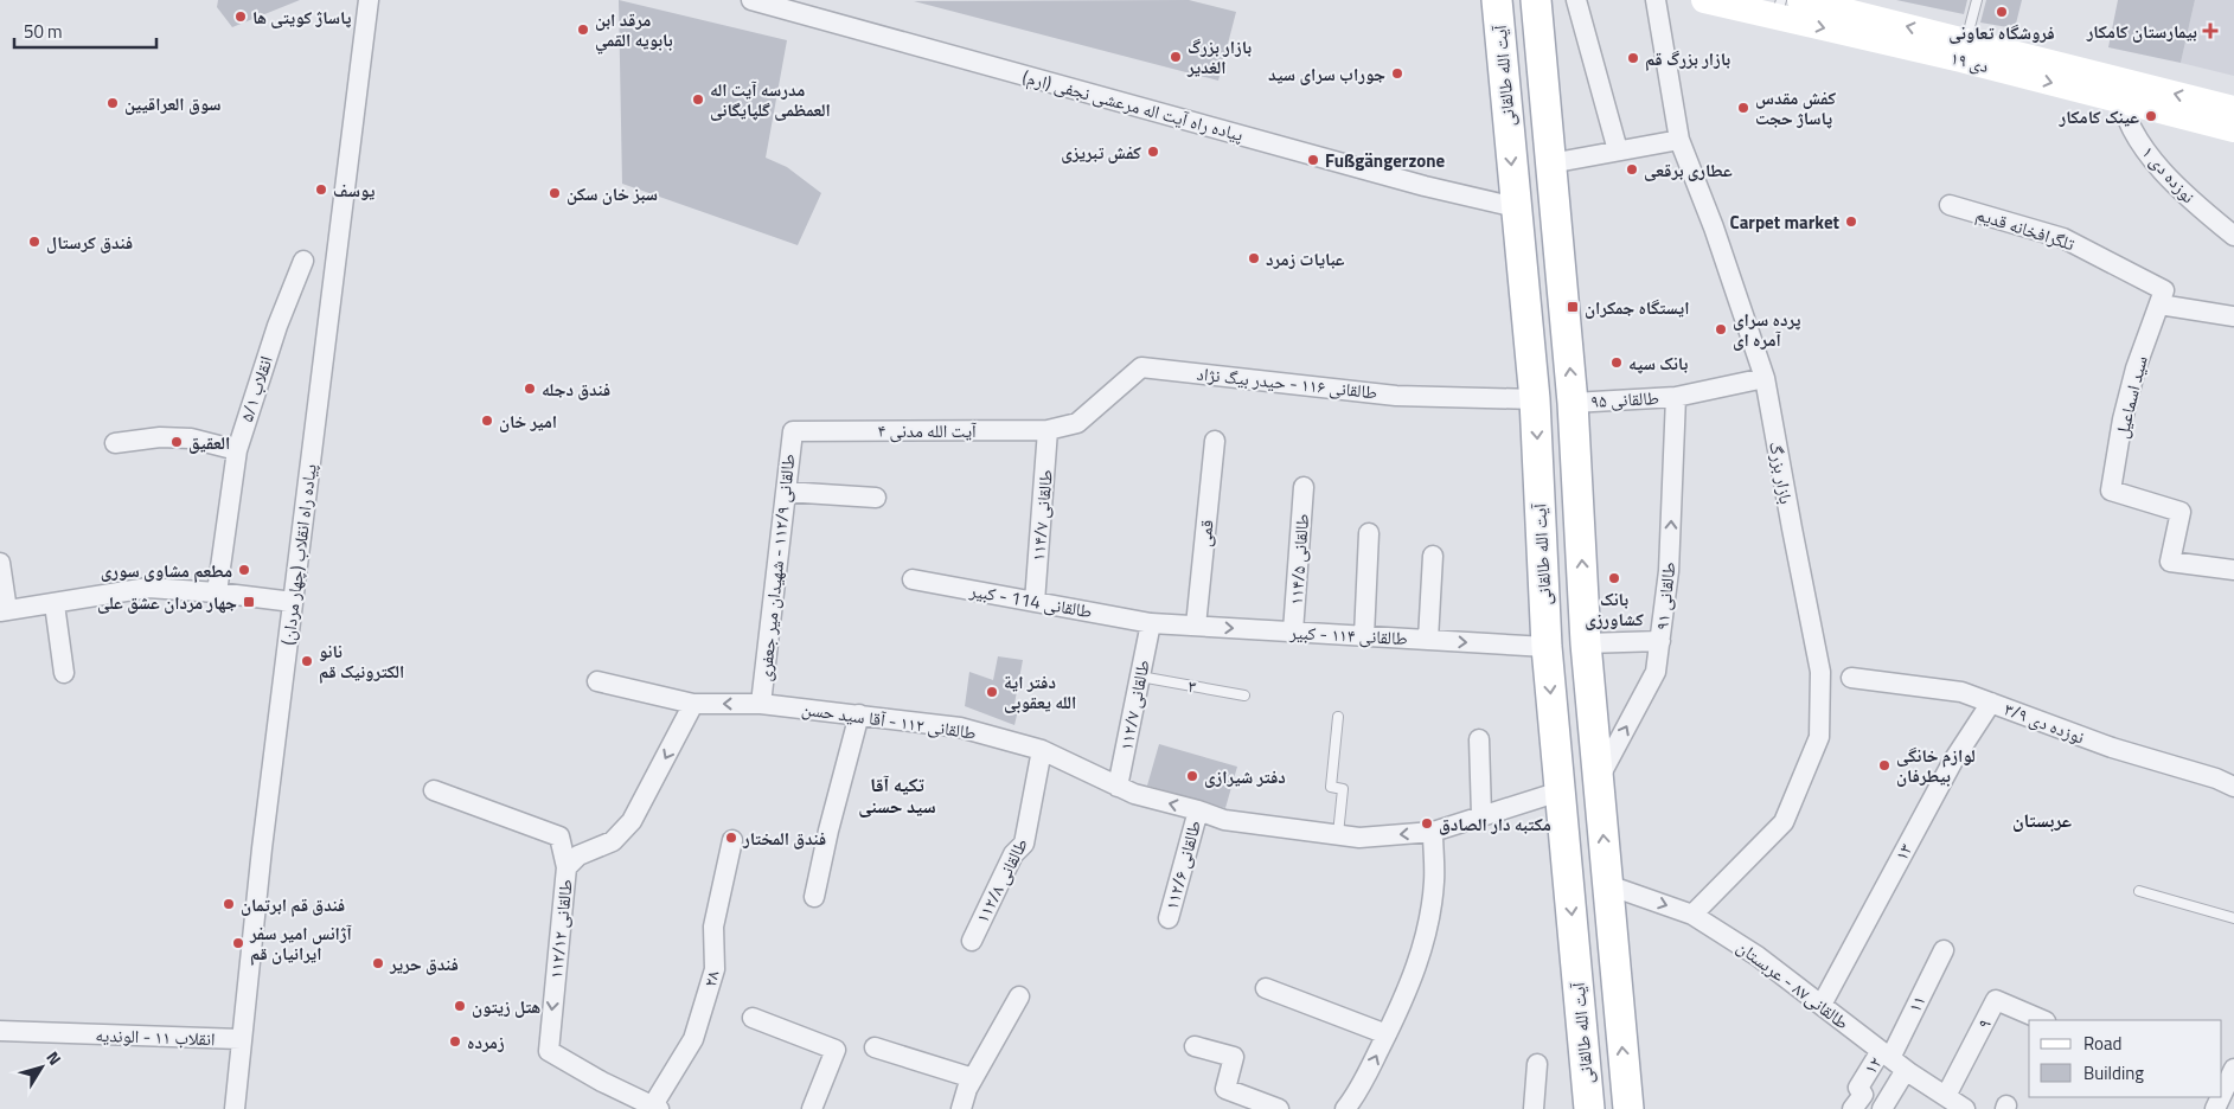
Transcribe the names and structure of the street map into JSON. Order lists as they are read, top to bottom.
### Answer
{
  "streets": {
    "main road": ["۱۹ دی", "آیت الله طالقانی"],
    "street": [
      "پیاده راه آیت اله مرعشی نجفی (ارم)",
      "نوزده دی ۱",
      "تلگرافخانه قدیم",
      "طالقانی ۱۱۶ - حیدر بیگ نژاد",
      "انقلاب ۵/۱",
      "سید اسماعیل",
      "طالقانی ۹۵",
      "۴ آیت الله مدنی",
      "بازار بزرگ",
      "طالقانی ۱۱۴/۷",
      "قمی",
      "پیاده راه انقلاب (چهار مردان)",
      "طالقانی ۱۱۴/۵",
      "طالقانی ۱۱۲/۹ - شهیدان میر جعفری",
      "طالقانی ۹۱",
      "طالقانی 114 - کبیر",
      "طالقانی ۱۱۴ - کبیر",
      "طالقانی ۱۱۲/۷",
      "طالقانی ۱۱۲ - آقا سید حسن",
      "نوزده دی ۳/۹",
      "۱۳",
      "طالقانی ۱۱۲/۶",
      "طالقانی ۱۱۲/۸",
      "طالقانی ۱۱۲/۱۲",
      "۲۸",
      "طالقانی۸۷ - عربستان",
      "۱۱",
      "۹",
      "انقلاب ۱۱ - الوندیه",
      "۱۲"
    ],
    "lane": ["۳"]
  },
  "crossings": [
    ["۱۹ دی", "نوزده دی ۱"],
    ["آیت الله طالقانی", "پیاده راه آیت اله مرعشی نجفی (ارم)"],
    ["آیت الله طالقانی", "طالقانی ۱۱۶ - حیدر بیگ نژاد"],
    ["آیت الله طالقانی", "طالقانی ۱۱۴ - کبیر"],
    ["آیت الله طالقانی", "طالقانی ۱۱۲ - آقا سید حسن"],
    ["تلگرافخانه قدیم", "سید اسماعیل"],
    ["طالقانی ۱۱۶ - حیدر بیگ نژاد", "۴ آیت الله مدنی"],
    ["طالقانی ۱۱۶ - حیدر بیگ نژاد", "طالقانی ۱۱۴/۷"],
    ["طالقانی ۹۵", "بازار بزرگ"],
    ["طالقانی ۹۵", "طالقانی ۹۱"],
    ["۴ آیت الله مدنی", "طالقانی ۱۱۴/۷"],
    ["۴ آیت الله مدنی", "طالقانی ۱۱۲/۹ - شهیدان میر جعفری"],
    ["بازار بزرگ", "طالقانی۸۷ - عربستان"],
    ["طالقانی ۱۱۴/۷", "طالقانی 114 - کبیر"],
    ["قمی", "طالقانی ۱۱۴ - کبیر"],
    ["پیاده راه انقلاب (چهار مردان)", "انقلاب ۱۱ - الوندیه"],
    ["طالقانی ۱۱۴/۵", "طالقانی ۱۱۴ - کبیر"],
    ["طالقانی ۱۱۲/۹ - شهیدان میر جعفری", "طالقانی ۱۱۲ - آقا سید حسن"],
    ["طالقانی 114 - کبیر", "طالقانی ۱۱۴ - کبیر"],
    ["طالقانی 114 - کبیر", "طالقانی ۱۱۲/۷"],
    ["طالقانی ۱۱۴ - کبیر", "طالقانی ۱۱۲/۷"],
    ["۳", "طالقانی ۱۱۲/۷"],
    ["طالقانی ۱۱۲/۷", "طالقانی ۱۱۲ - آقا سید حسن"],
    ["طالقانی ۱۱۲ - آقا سید حسن", "طالقانی ۱۱۲/۶"],
    ["طالقانی ۱۱۲ - آقا سید حسن", "طالقانی ۱۱۲/۸"],
    ["طالقانی ۱۱۲ - آقا سید حسن", "طالقانی ۱۱۲/۱۲"],
    ["نوزده دی ۳/۹", "۱۳"],
    ["۱۳", "طالقانی۸۷ - عربستان"],
    ["طالقانی ۱۱۲/۱۲", "۲۸"],
    ["طالقانی۸۷ - عربستان", "۱۱"],
    ["طالقانی۸۷ - عربستان", "۹"],
    ["طالقانی۸۷ - عربستان", "۱۲"],
    ["۱۱", "۱۲"]
  ],
  "one_way": ["طالقانی ۹۱", "طالقانی ۱۱۴ - کبیر"],
  "districts": ["تکیه آقا سید حسنی", "عربستان"],
  "places": {
    "other": [
      "فروشگاه تعاونی",
      "پاساژ کویتی ها",
      "مرقد ابن بابويه القمي",
      "بازار بزرگ الغدیر",
      "بازار بزرگ قم",
      "جوراب سرای سید",
      "مدرسه آیت اله العمظمی گلپایگانی",
      "سوق العراقيين",
      "کفش مقدس پاساژ حجت",
      "عینک کامکار",
      "کفش تبریزی",
      "Fußgängerzone",
      "عطاری برقعی",
      "یوسف",
      "سبز خان سکن",
      "Carpet market",
      "فندق كرستال",
      "عبایات زمرد",
      "پرده سرای آمره ای",
      "بانک سپه",
      "فندق دجله",
      "امیر خان",
      "العقیق",
      "مطعم مشاوی سوری",
      "بانک کشاورزی",
      "نانو الکترونیک قم",
      "دفتر ایة الله یعقوبی",
      "لوازم خانگی بیطرفان",
      "دفتر شیرازی",
      "مکتبه دار الصادق",
      "فندق المختار",
      "فندق قم ابرتمان",
      "آژانس امیر سفر ایرانیان قم",
      "فندق حرير",
      "هتل زیتون",
      "زمرده"
    ],
    "health": ["بیمارستان کامکار"],
    "transit": ["ایستگاه جمکران", "جهار مردان عشق علی"]
  },
  "legend": ["Road", "Building"],
  "scale_bar": "50 m",
  "north": "top right"
}
